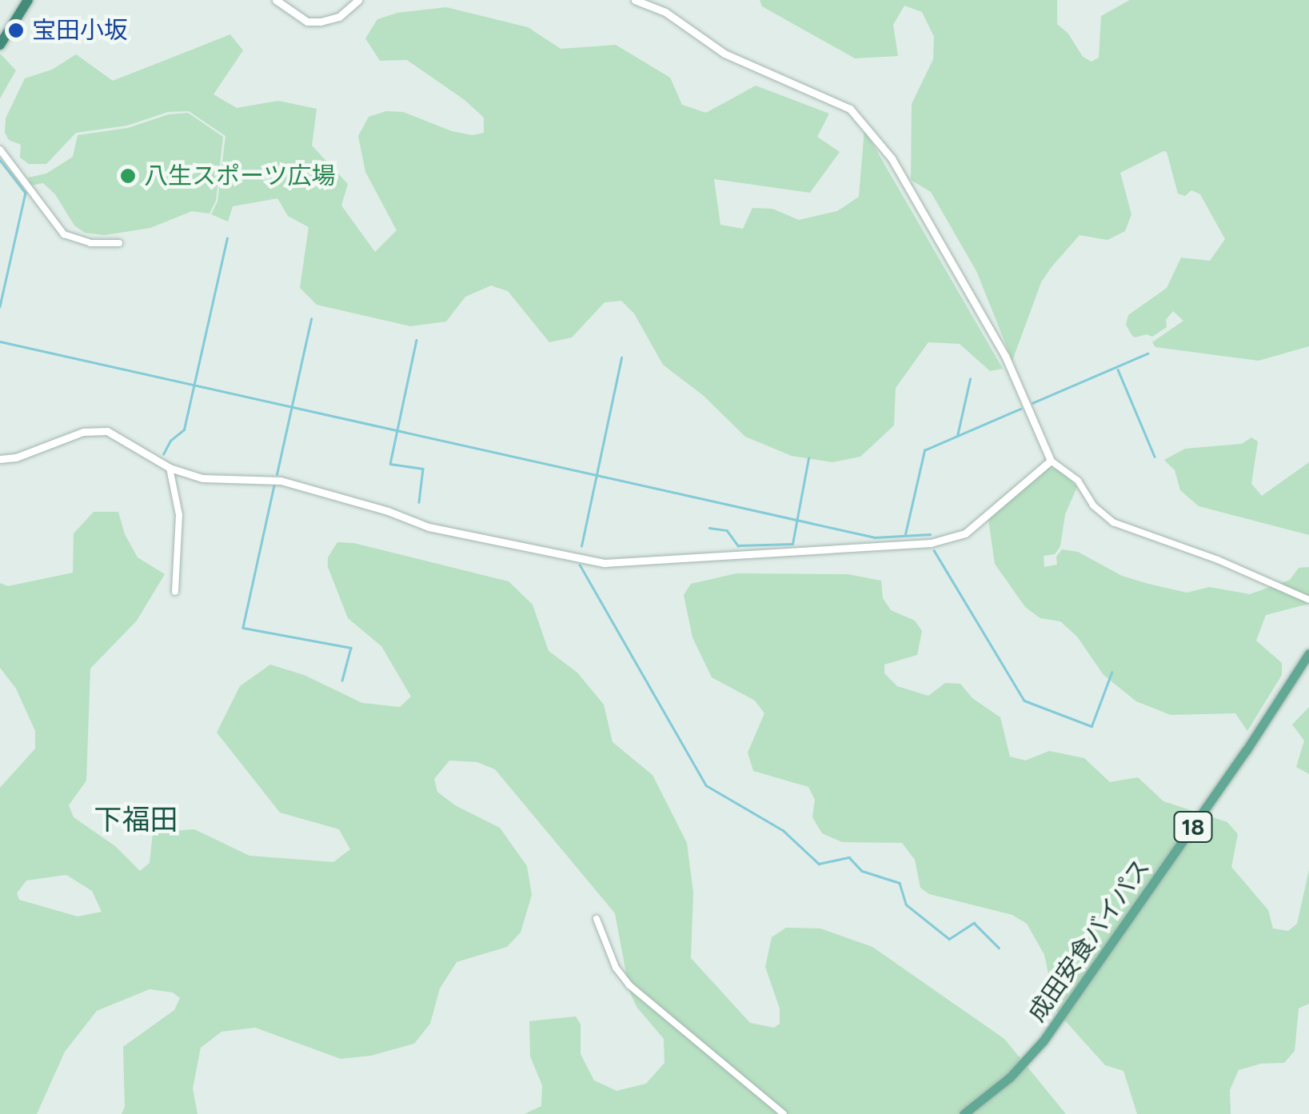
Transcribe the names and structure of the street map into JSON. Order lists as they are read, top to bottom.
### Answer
{
  "streets": {
    "main road": ["18", "成田安食バイパス"]
  },
  "districts": ["下福田"],
  "places": ["宝田小坂", "八生スポーツ広場"]
}
